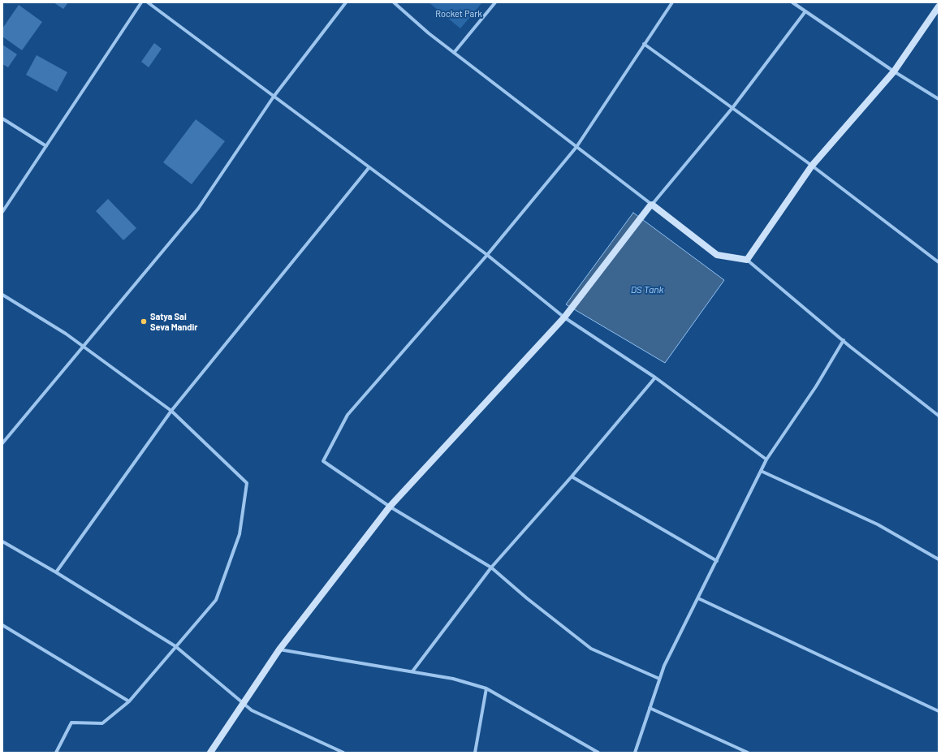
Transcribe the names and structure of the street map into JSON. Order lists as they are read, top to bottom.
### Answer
{
  "water": ["DS Tank"],
  "parks": ["Rocket Park"],
  "places": ["Satya Sai Seva Mandir"]
}
